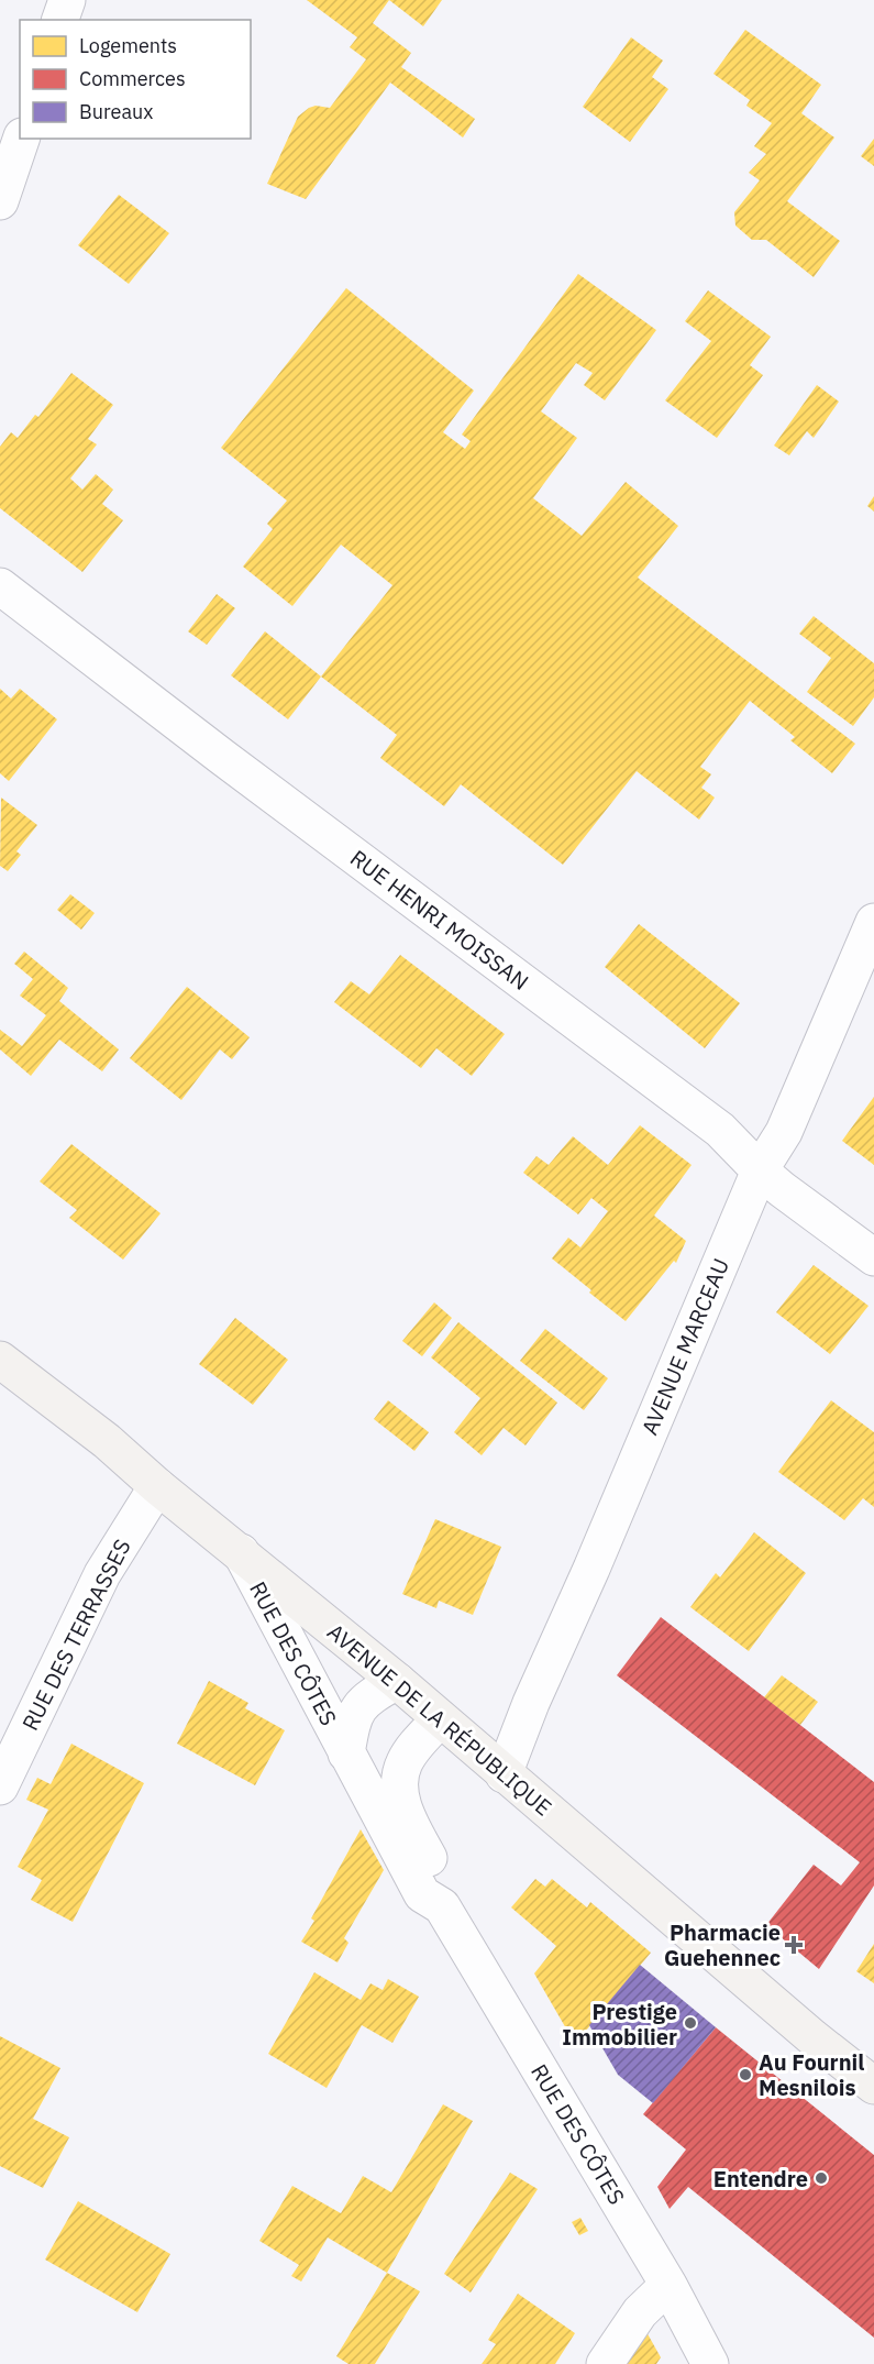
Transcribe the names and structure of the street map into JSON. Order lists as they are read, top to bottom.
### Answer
{
  "streets": {
    "main road": ["AVENUE DE LA RÉPUBLIQUE"],
    "street": [
      "RUE HENRI MOISSAN",
      "AVENUE MARCEAU",
      "RUE DES TERRASSES",
      "RUE DES CÔTES"
    ]
  },
  "crossings": [
    ["RUE HENRI MOISSAN", "AVENUE MARCEAU"],
    ["AVENUE MARCEAU", "AVENUE DE LA RÉPUBLIQUE"],
    ["RUE DES TERRASSES", "AVENUE DE LA RÉPUBLIQUE"],
    ["RUE DES CÔTES", "AVENUE DE LA RÉPUBLIQUE"]
  ],
  "places": {
    "health": ["Pharmacie Guehennec"],
    "other": ["Prestige Immobilier", "Au Fournil Mesnilois", "Entendre"]
  },
  "legend": ["Logements", "Commerces", "Bureaux"]
}
